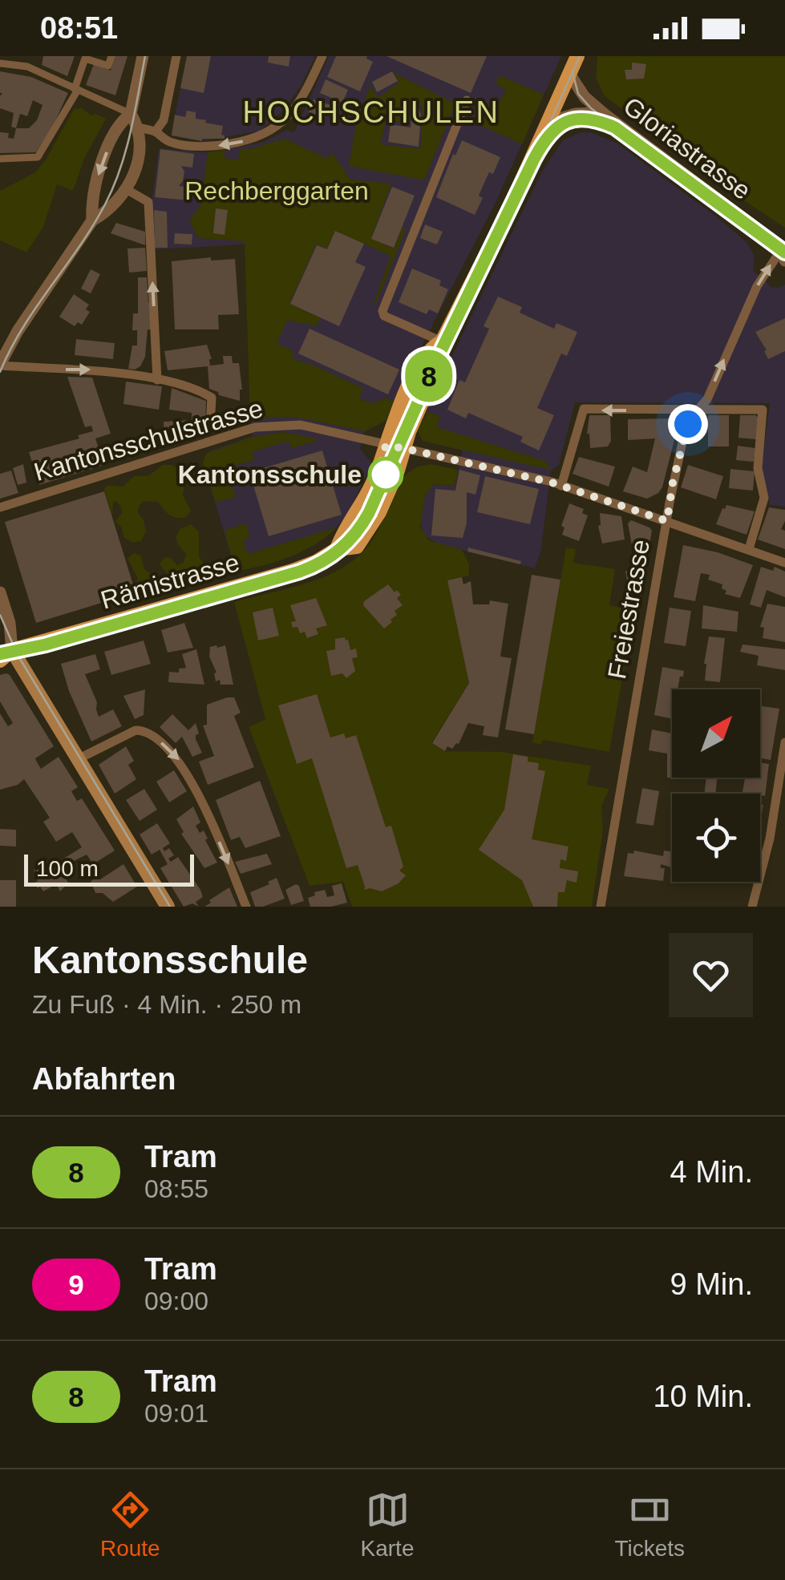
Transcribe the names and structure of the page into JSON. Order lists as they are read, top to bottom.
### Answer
{
  "streets": {
    "main road": ["Rämistrasse"],
    "street": ["Gloriastrasse", "Kantonsschulstrasse", "Freiestrasse"]
  },
  "crossings": [
    ["Gloriastrasse", "Rämistrasse"],
    ["Gloriastrasse", "Freiestrasse"],
    ["Kantonsschulstrasse", "Rämistrasse"],
    ["Kantonsschulstrasse", "Freiestrasse"]
  ],
  "districts": ["HOCHSCHULEN"],
  "parks": ["Rechberggarten"],
  "places": ["Kantonsschule"],
  "lines": ["tram line 8"],
  "scale_bar": "100 m",
  "north": "top right",
  "page": {
    "status": "08:51",
    "on_map": "8",
    "scale": "100 m",
    "heading": [
      ["Kantonsschule", "Zu Fuß · 4 Min. · 250 m"],
      "Abfahrten"
    ],
    "list": [
      {
        "mark": "8",
        "name": "Tram",
        "note": "08:55",
        "value": "4 Min."
      },
      {
        "mark": "9",
        "name": "Tram",
        "note": "09:00",
        "value": "9 Min."
      },
      {
        "mark": "8",
        "name": "Tram",
        "note": "09:01",
        "value": "10 Min."
      }
    ],
    "tabs": ["Route", "Karte", "Tickets"]
  }
}
